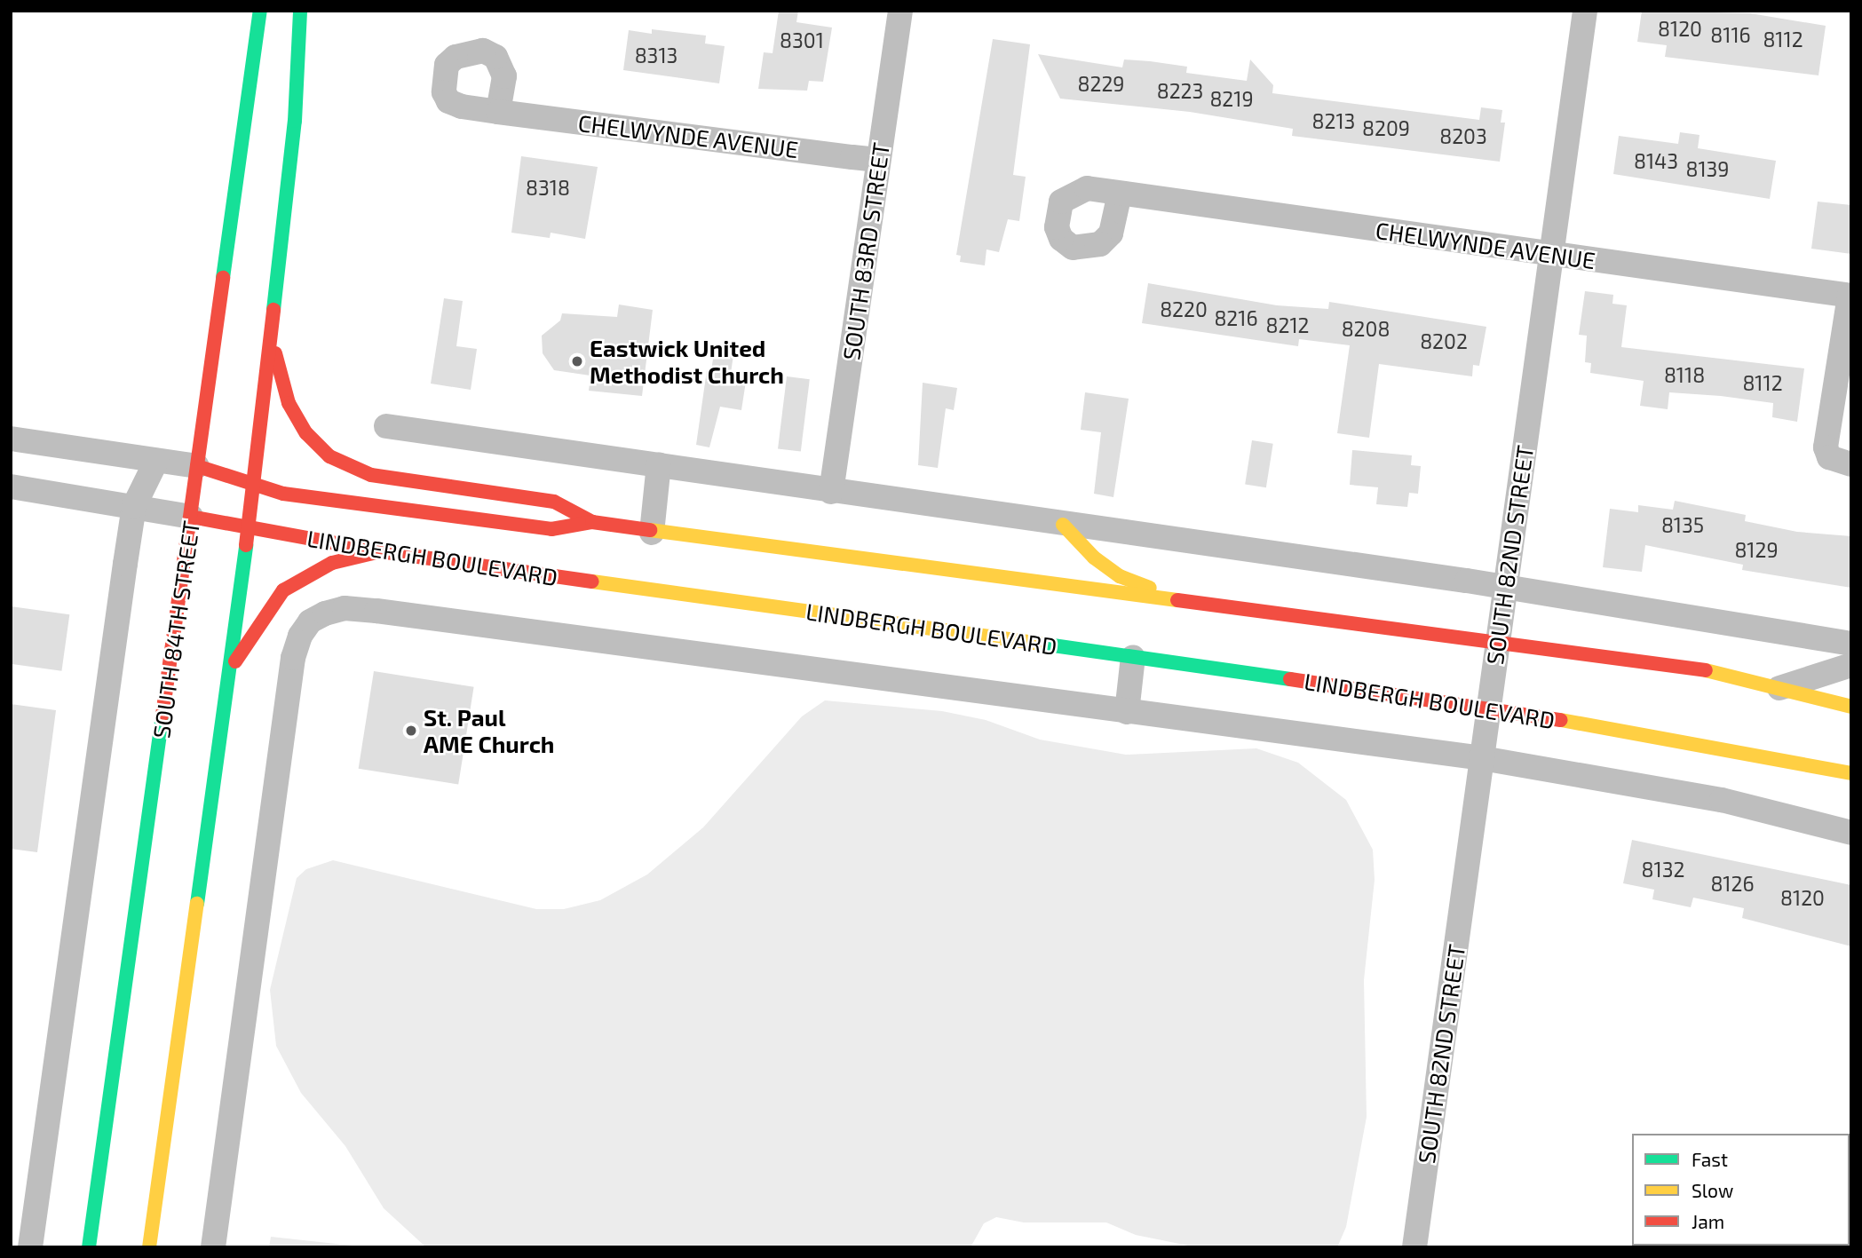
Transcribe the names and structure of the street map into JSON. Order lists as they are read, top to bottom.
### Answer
{
  "streets": {
    "main road": ["LINDBERGH BOULEVARD", "SOUTH 84TH STREET"],
    "street": ["CHELWYNDE AVENUE", "SOUTH 83RD STREET", "SOUTH 82ND STREET"]
  },
  "crossings": [
    ["CHELWYNDE AVENUE", "SOUTH 83RD STREET"],
    ["CHELWYNDE AVENUE", "SOUTH 82ND STREET"],
    ["SOUTH 82ND STREET", "LINDBERGH BOULEVARD"],
    ["LINDBERGH BOULEVARD", "SOUTH 84TH STREET"]
  ],
  "places": ["Eastwick United Methodist Church", "St. Paul AME Church"],
  "house_numbers": [
    "8120",
    "8116",
    "8112",
    "8301",
    "8313",
    "8229",
    "8223",
    "8219",
    "8213",
    "8209",
    "8203",
    "8143",
    "8139",
    "8318",
    "8220",
    "8216",
    "8212",
    "8208",
    "8202",
    "8118",
    "8112",
    "8135",
    "8129",
    "8132",
    "8126",
    "8120"
  ],
  "legend": ["Fast", "Slow", "Jam"]
}
